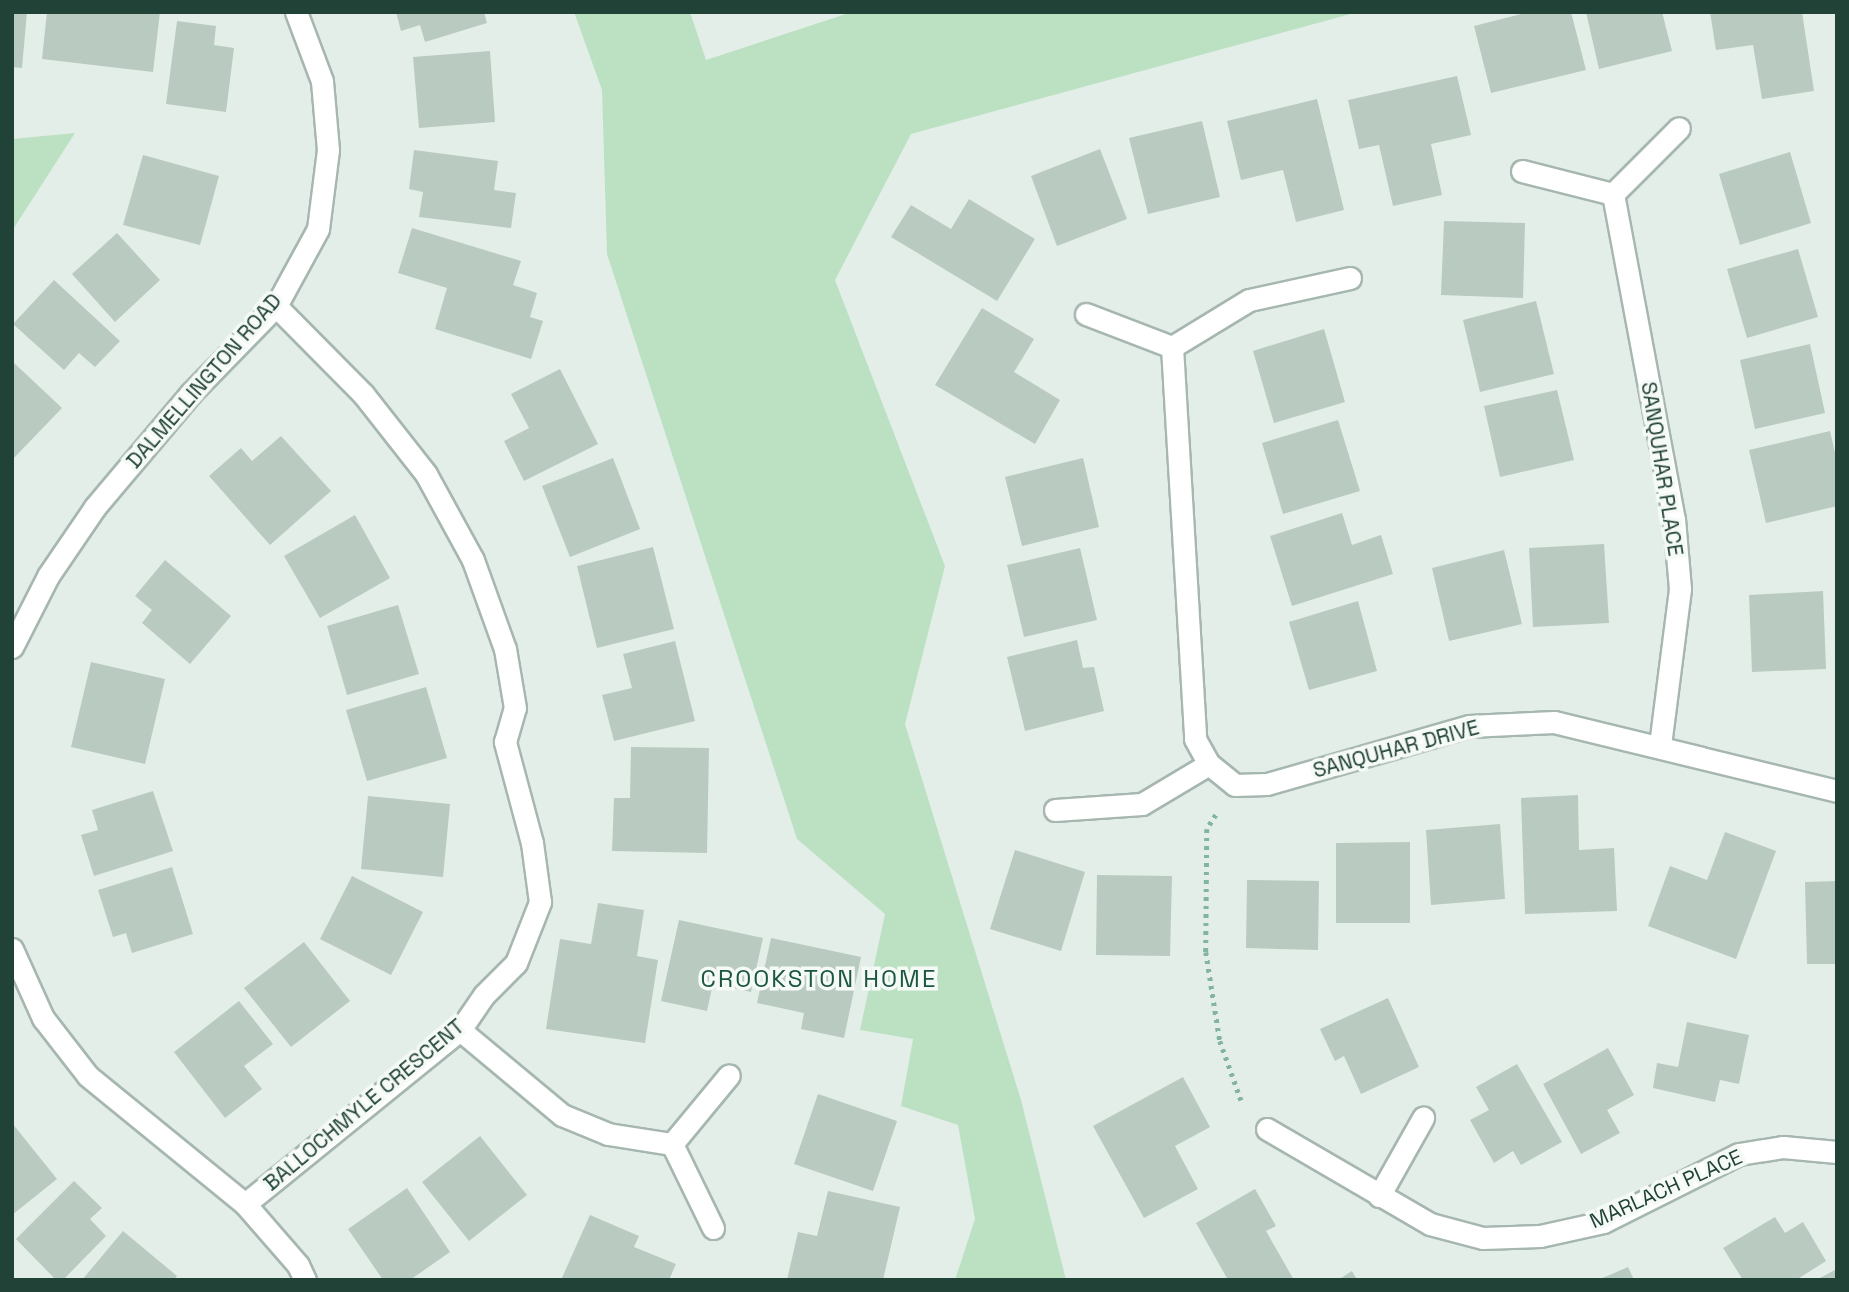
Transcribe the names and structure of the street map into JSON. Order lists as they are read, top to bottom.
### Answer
{
  "streets": {
    "street": [
      "DALMELLINGTON ROAD",
      "SANQUHAR PLACE",
      "SANQUHAR DRIVE",
      "BALLOCHMYLE CRESCENT",
      "MARLACH PLACE"
    ]
  },
  "crossings": [
    ["DALMELLINGTON ROAD", "BALLOCHMYLE CRESCENT"],
    ["SANQUHAR PLACE", "SANQUHAR DRIVE"]
  ],
  "districts": ["CROOKSTON HOME"]
}
